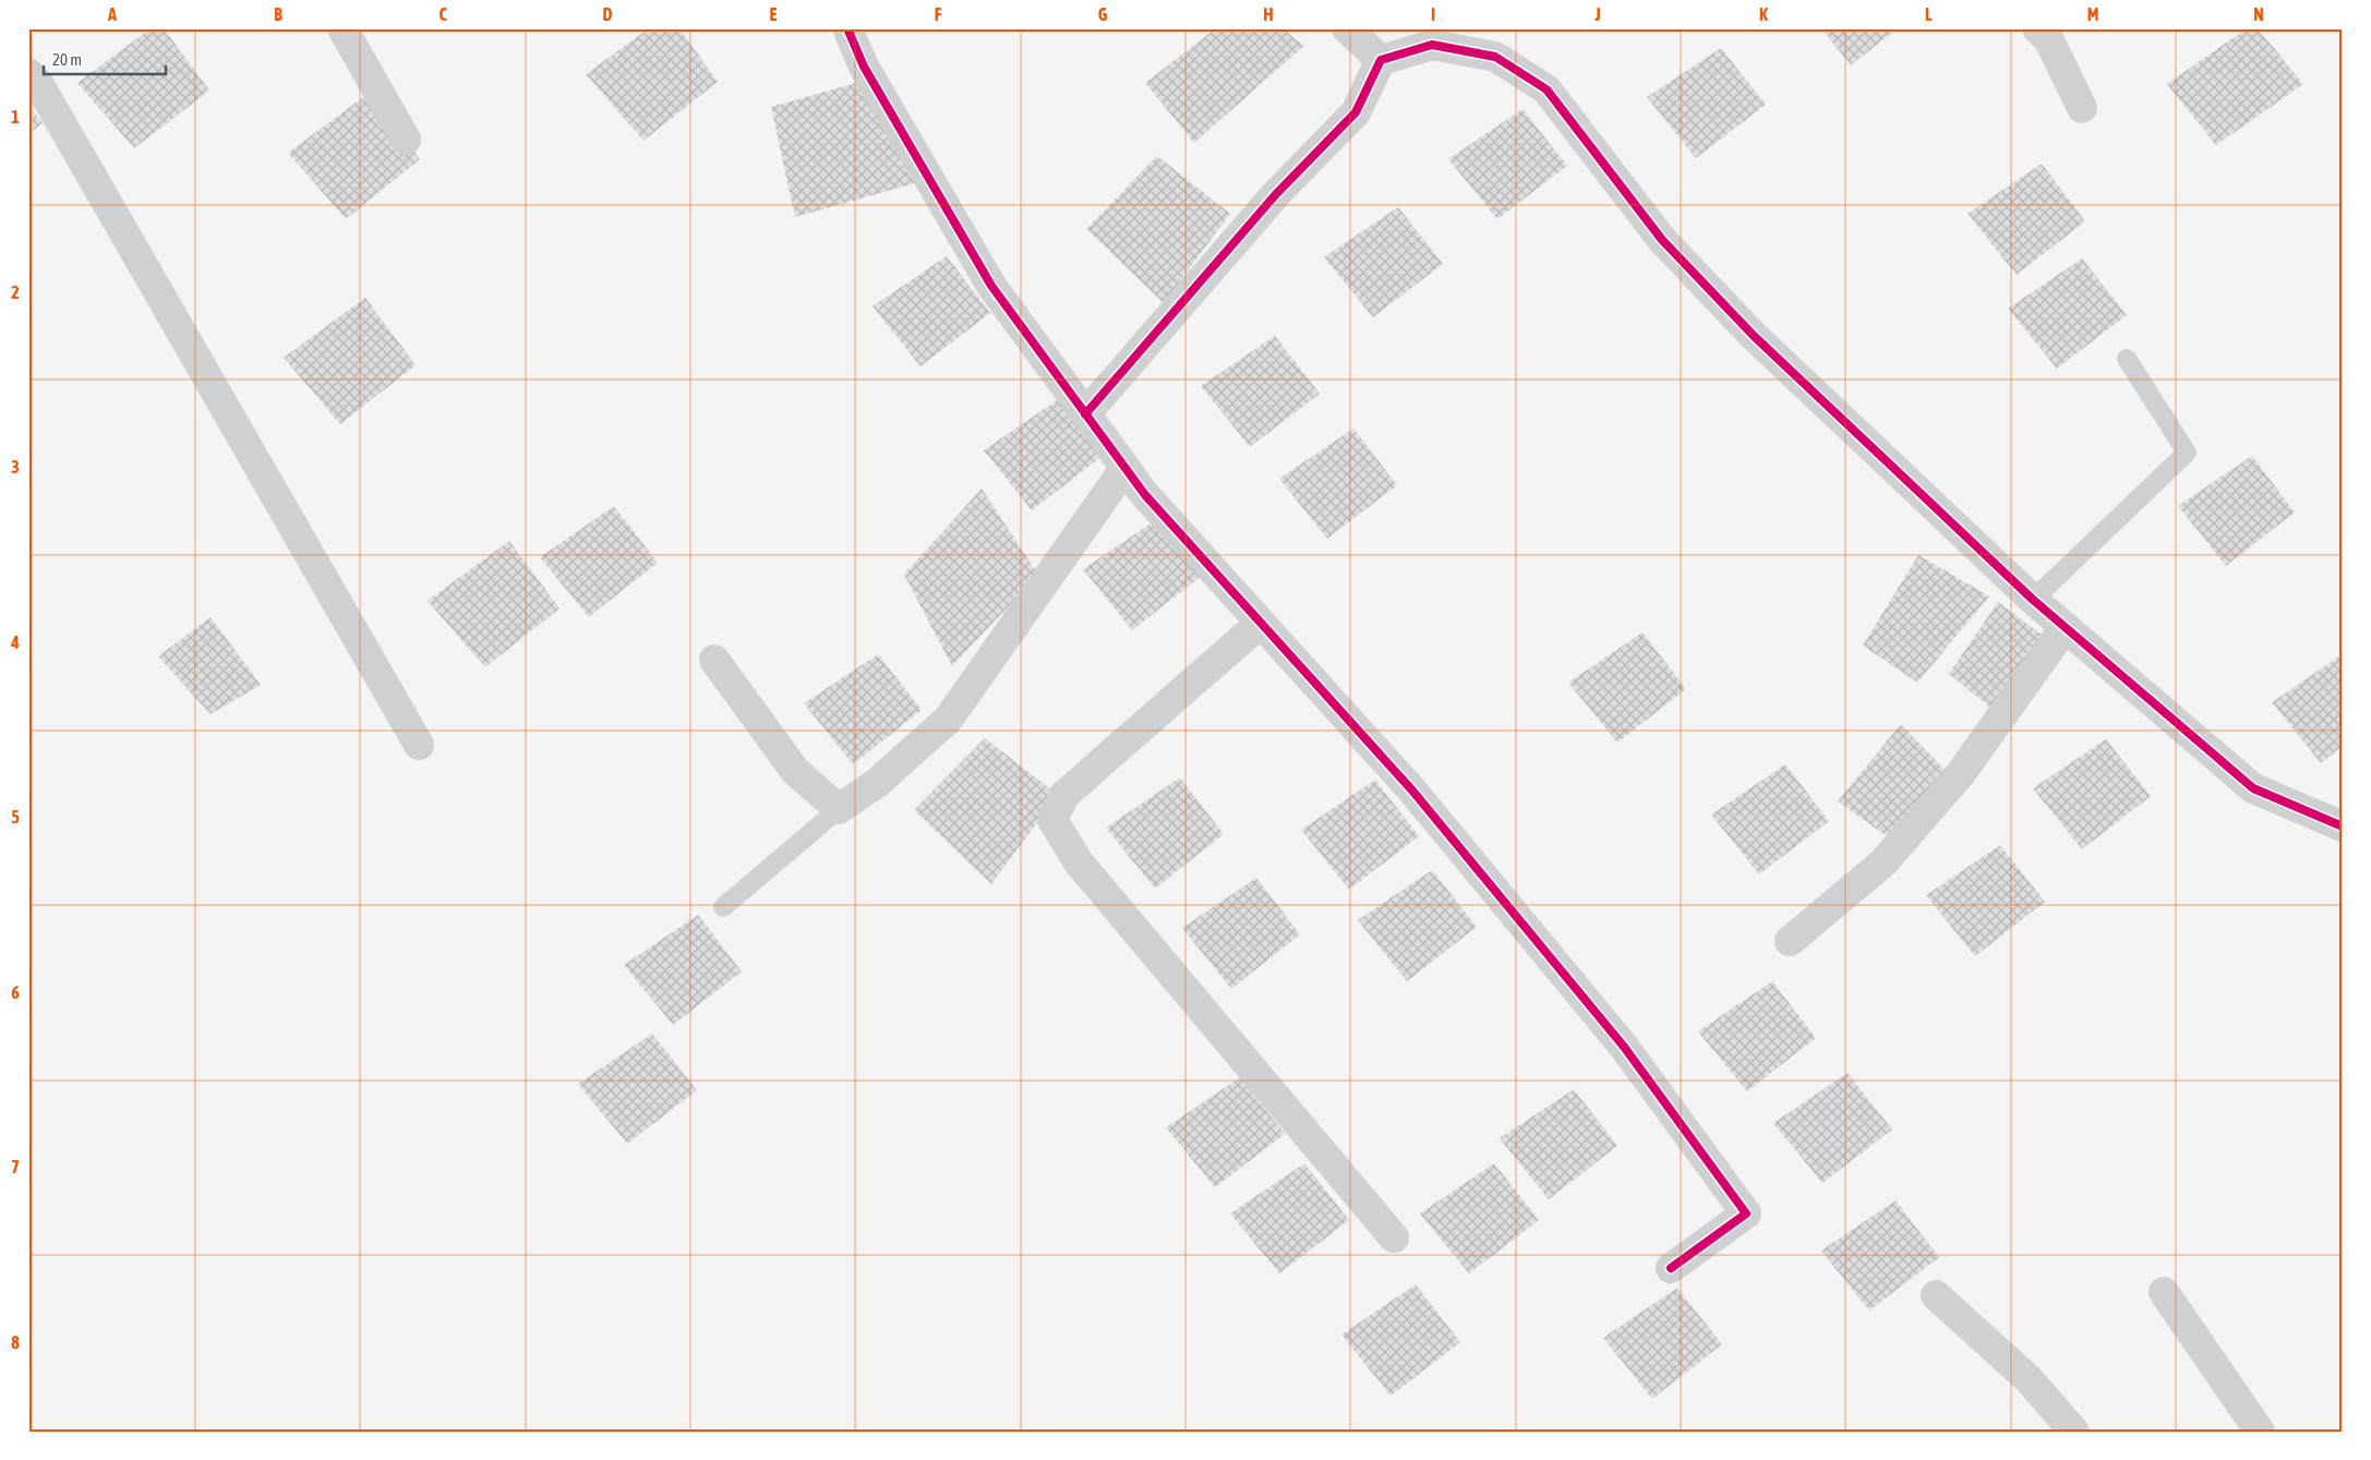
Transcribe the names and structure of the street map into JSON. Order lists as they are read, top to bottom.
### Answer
{
  "scale_bar": "20 m",
  "grid": {
    "columns": [
      "A",
      "B",
      "C",
      "D",
      "E",
      "F",
      "G",
      "H",
      "I",
      "J",
      "K",
      "L",
      "M",
      "N"
    ],
    "rows": [
      "1",
      "2",
      "3",
      "4",
      "5",
      "6",
      "7",
      "8"
    ]
  }
}
